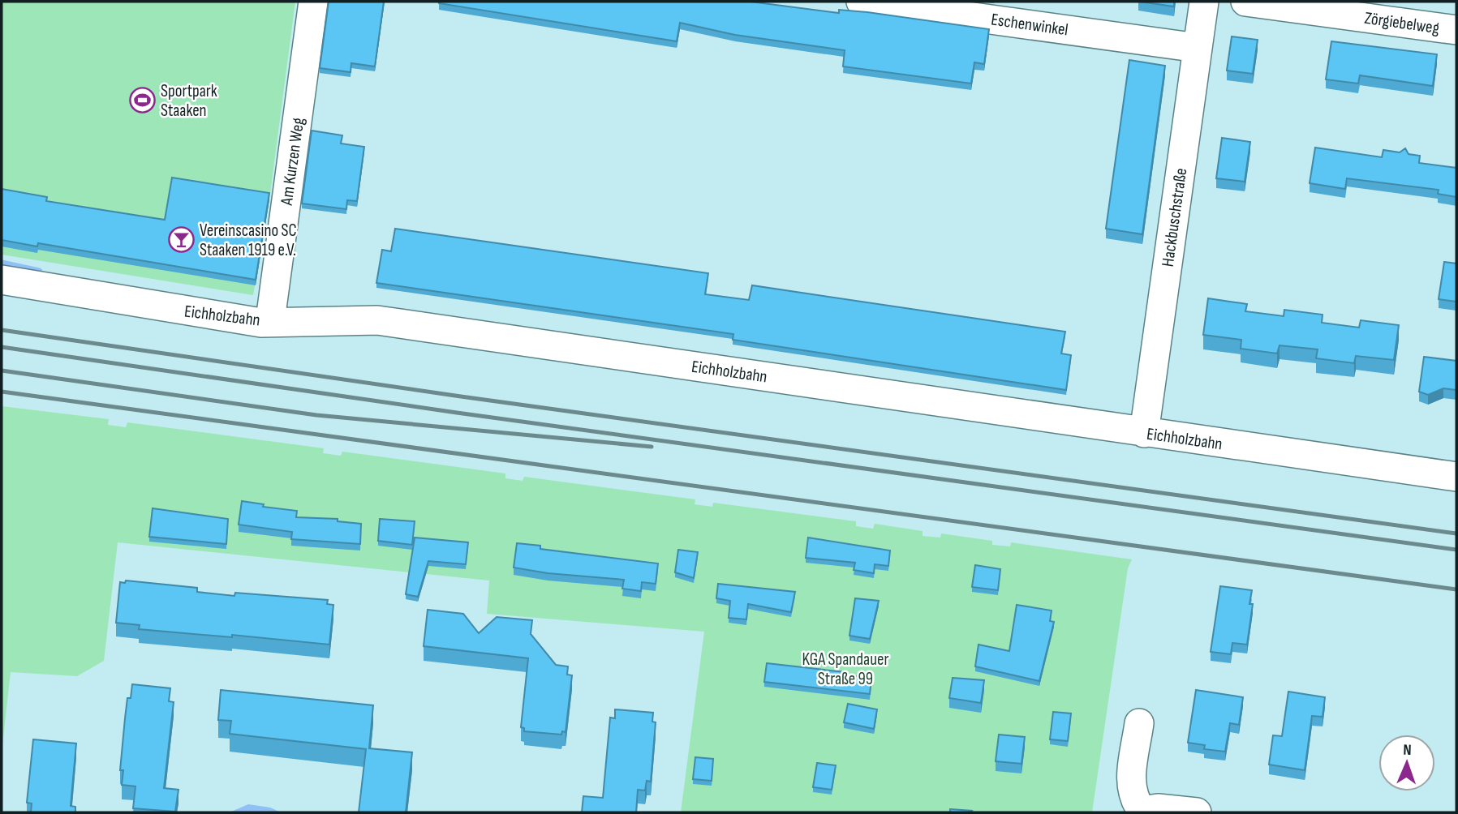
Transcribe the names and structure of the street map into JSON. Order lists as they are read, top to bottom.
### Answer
{
  "streets": {
    "street": [
      "Zörgiebelweg",
      "Eschenwinkel",
      "Am Kurzen Weg",
      "Hackbuschstraße",
      "Eichholzbahn"
    ]
  },
  "crossings": [
    ["Eschenwinkel", "Hackbuschstraße"],
    ["Am Kurzen Weg", "Eichholzbahn"],
    ["Hackbuschstraße", "Eichholzbahn"]
  ],
  "parks": ["KGA Spandauer Straße 99"],
  "places": {
    "sports": ["Sportpark Staaken"],
    "bar": ["Vereinscasino SC Staaken 1919 e.V."]
  },
  "north": "top"
}
